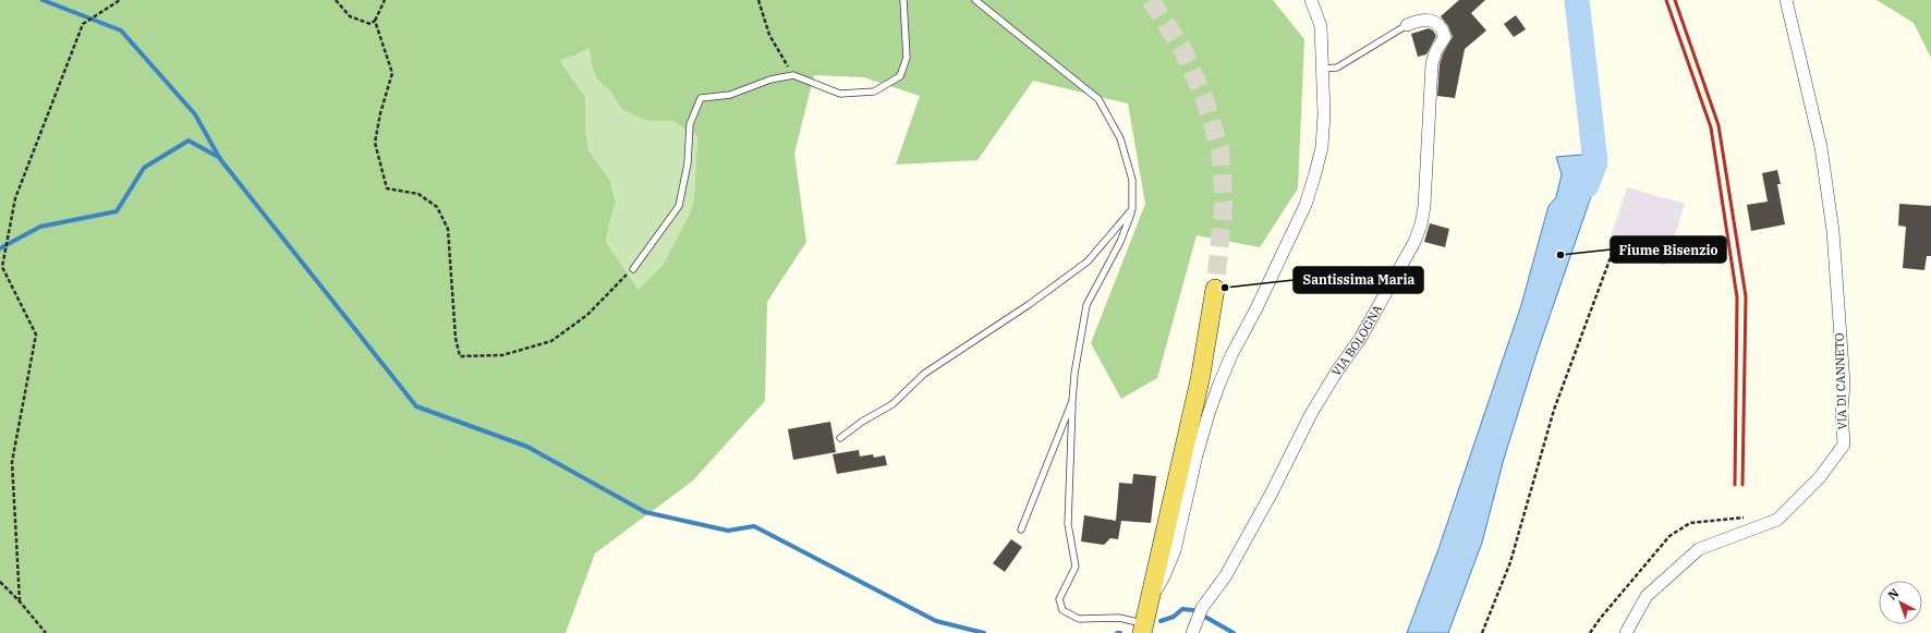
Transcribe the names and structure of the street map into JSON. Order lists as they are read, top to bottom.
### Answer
{
  "streets": {
    "street": ["VIA BOLOGNA", "VIA DI CANNETO"]
  },
  "places": ["Fiume Bisenzio", "Santissima Maria"],
  "north": "top left"
}
